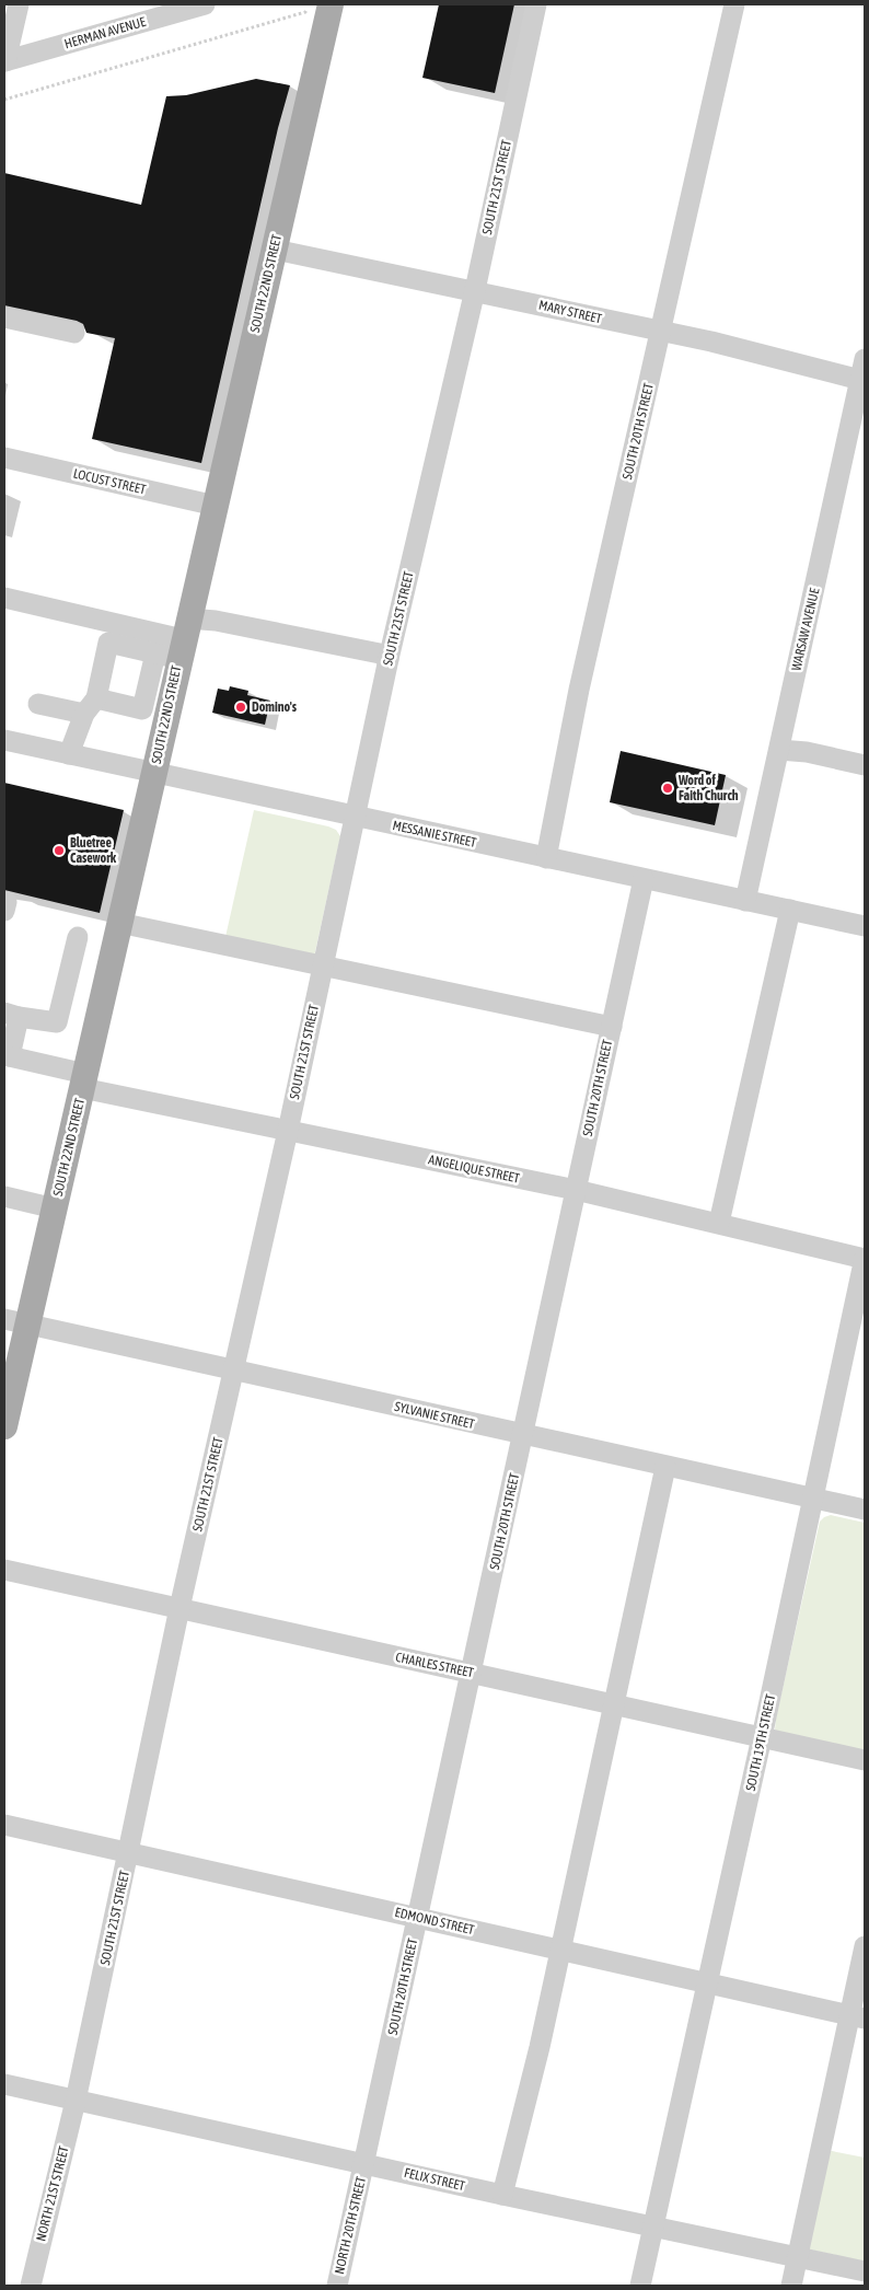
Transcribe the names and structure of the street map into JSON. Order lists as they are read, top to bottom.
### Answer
{
  "streets": {
    "main road": ["SOUTH 22ND STREET"],
    "street": [
      "HERMAN AVENUE",
      "SOUTH 21ST STREET",
      "MARY STREET",
      "SOUTH 20TH STREET",
      "LOCUST STREET",
      "WARSAW AVENUE",
      "MESSANIE STREET",
      "ANGELIQUE STREET",
      "SYLVANIE STREET",
      "CHARLES STREET",
      "SOUTH 19TH STREET",
      "EDMOND STREET",
      "FELIX STREET",
      "NORTH 21ST STREET",
      "NORTH 20TH STREET"
    ]
  },
  "crossings": [
    ["SOUTH 21ST STREET", "MARY STREET"],
    ["SOUTH 21ST STREET", "MESSANIE STREET"],
    ["SOUTH 21ST STREET", "ANGELIQUE STREET"],
    ["SOUTH 21ST STREET", "SYLVANIE STREET"],
    ["SOUTH 21ST STREET", "CHARLES STREET"],
    ["SOUTH 21ST STREET", "EDMOND STREET"],
    ["SOUTH 21ST STREET", "FELIX STREET"],
    ["SOUTH 21ST STREET", "NORTH 21ST STREET"],
    ["SOUTH 22ND STREET", "MARY STREET"],
    ["SOUTH 22ND STREET", "LOCUST STREET"],
    ["SOUTH 22ND STREET", "MESSANIE STREET"],
    ["SOUTH 22ND STREET", "ANGELIQUE STREET"],
    ["SOUTH 22ND STREET", "SYLVANIE STREET"],
    ["MARY STREET", "SOUTH 20TH STREET"],
    ["MARY STREET", "WARSAW AVENUE"],
    ["SOUTH 20TH STREET", "MESSANIE STREET"],
    ["SOUTH 20TH STREET", "ANGELIQUE STREET"],
    ["SOUTH 20TH STREET", "SYLVANIE STREET"],
    ["SOUTH 20TH STREET", "CHARLES STREET"],
    ["SOUTH 20TH STREET", "EDMOND STREET"],
    ["SOUTH 20TH STREET", "FELIX STREET"],
    ["SOUTH 20TH STREET", "NORTH 20TH STREET"],
    ["WARSAW AVENUE", "MESSANIE STREET"],
    ["ANGELIQUE STREET", "SOUTH 19TH STREET"],
    ["SYLVANIE STREET", "SOUTH 19TH STREET"],
    ["CHARLES STREET", "SOUTH 19TH STREET"],
    ["SOUTH 19TH STREET", "EDMOND STREET"],
    ["SOUTH 19TH STREET", "FELIX STREET"],
    ["FELIX STREET", "NORTH 21ST STREET"],
    ["FELIX STREET", "NORTH 20TH STREET"]
  ],
  "places": ["Domino's", "Word of Faith Church", "Bluetree Casework"]
}
